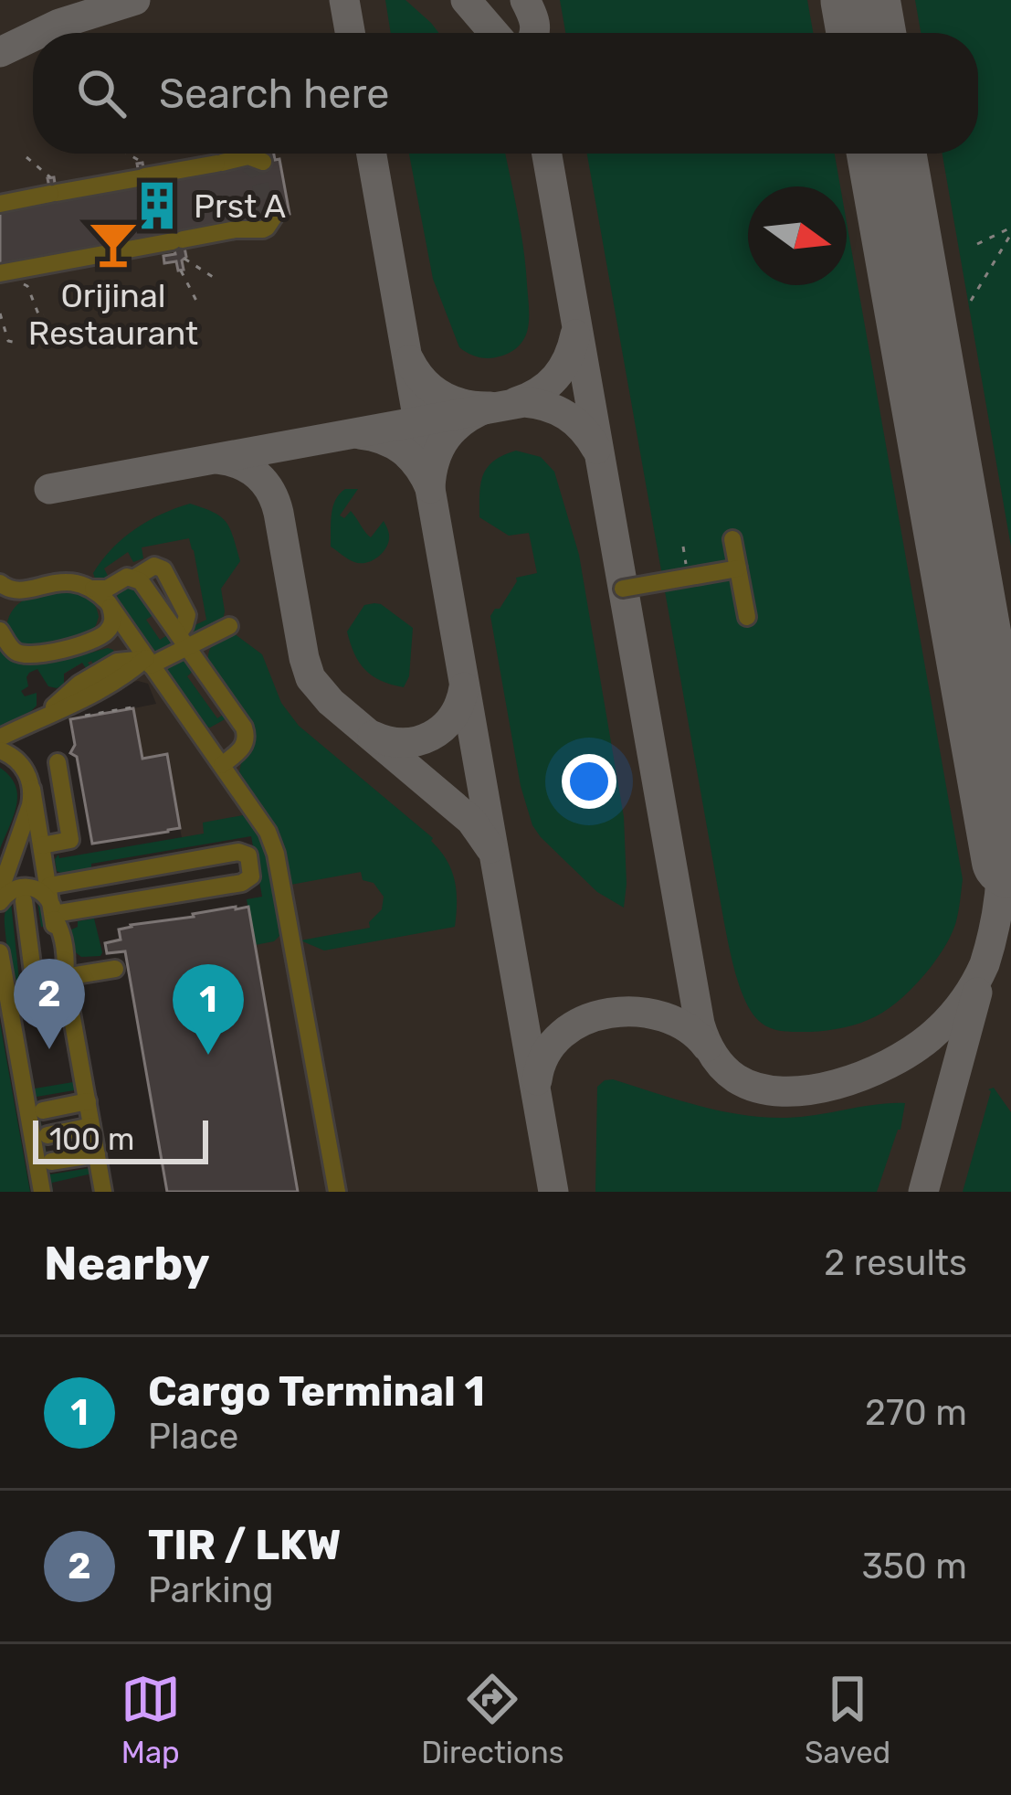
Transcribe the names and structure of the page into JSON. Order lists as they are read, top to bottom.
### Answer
{
  "places": {
    "building": ["Prst A"],
    "bar": ["Orijinal Restaurant"]
  },
  "scale_bar": "100 m",
  "north": "right",
  "page": {
    "search": "Search here",
    "pins": ["2", "1"],
    "scale": "100 m",
    "heading": ["Nearby", "2 results"],
    "list": [
      {
        "mark": "1",
        "name": "Cargo Terminal 1",
        "note": "Place",
        "value": "270 m"
      },
      {
        "mark": "2",
        "name": "TIR / LKW",
        "note": "Parking",
        "value": "350 m"
      }
    ],
    "nav": ["Map", "Directions", "Saved"]
  }
}
